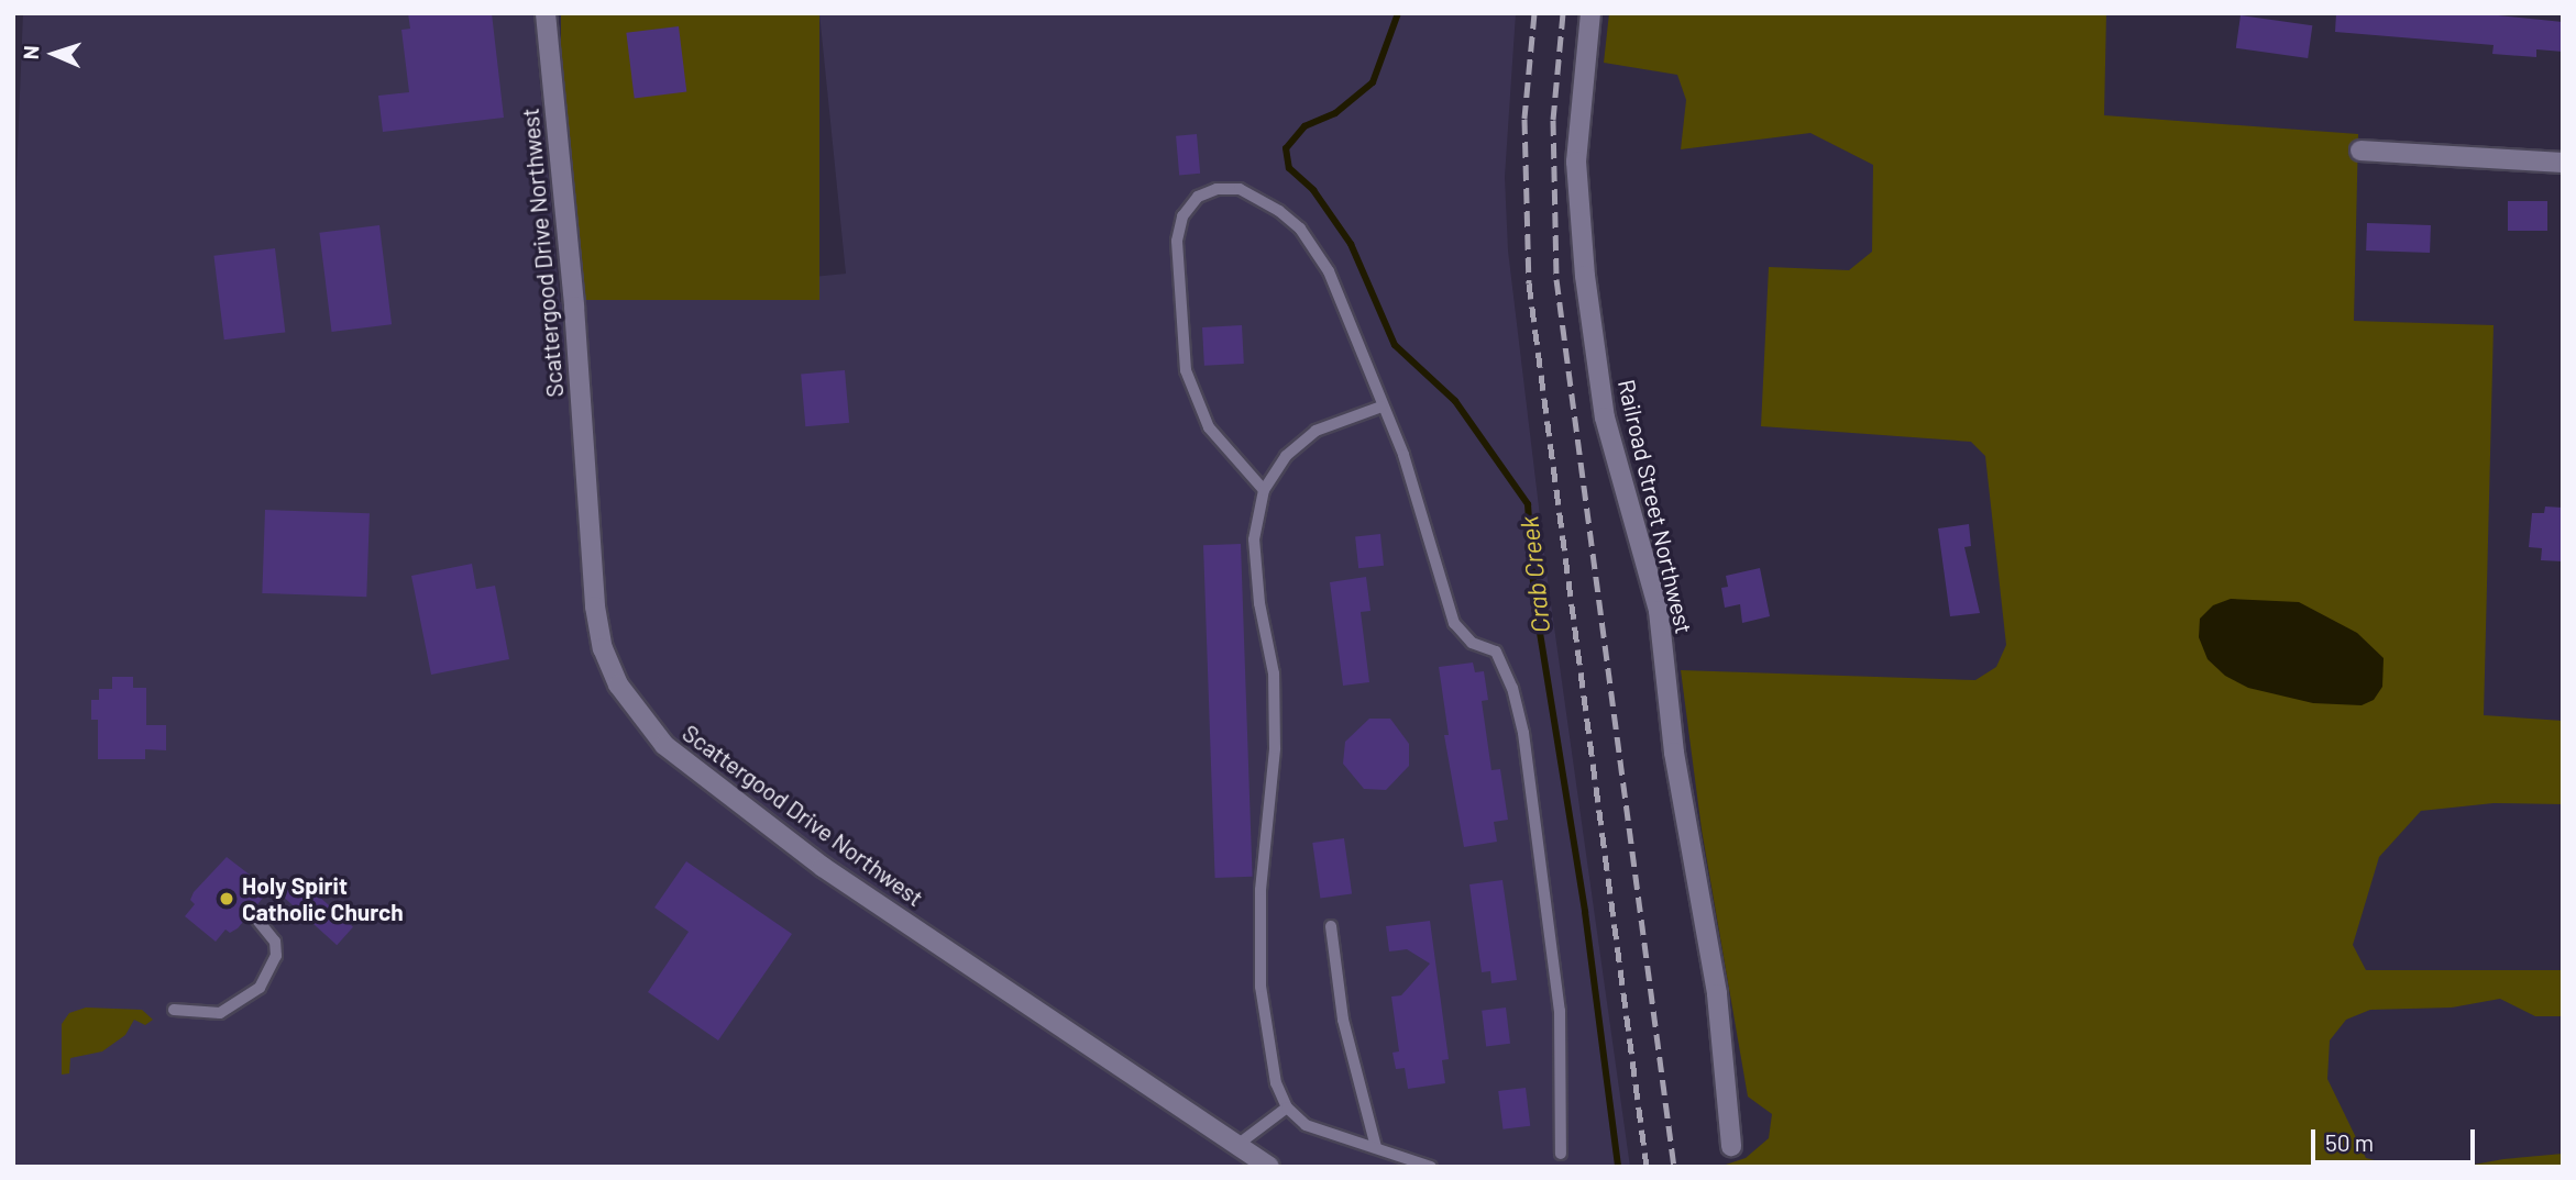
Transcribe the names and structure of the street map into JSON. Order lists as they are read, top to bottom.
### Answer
{
  "streets": {
    "street": ["Scattergood Drive Northwest", "Railroad Street Northwest"]
  },
  "water": ["Crab Creek"],
  "places": ["Holy Spirit Catholic Church"],
  "scale_bar": "50 m",
  "north": "left"
}
